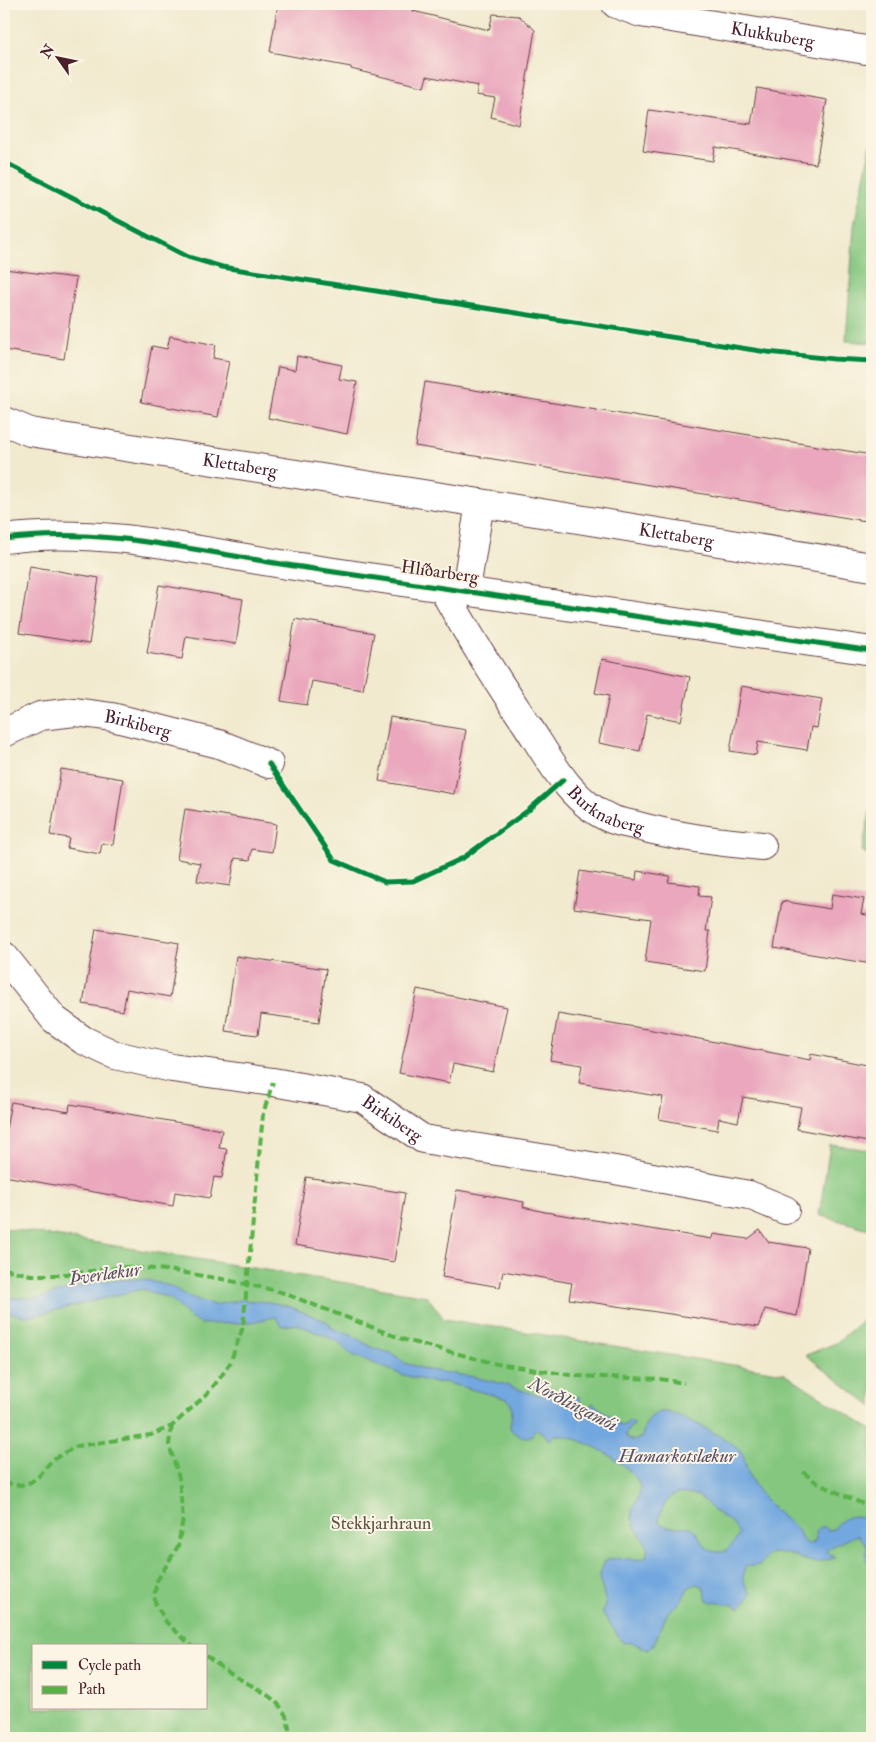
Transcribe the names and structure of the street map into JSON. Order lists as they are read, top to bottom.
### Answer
{
  "streets": {
    "street": [
      "Klukkuberg",
      "Klettaberg",
      "Hlíðarberg",
      "Birkiberg",
      "Burknaberg"
    ]
  },
  "crossings": [
    ["Hlíðarberg", "Burknaberg"]
  ],
  "water": ["Þverlækur", "Norðlingamói", "Hamarkotslækur"],
  "parks": ["Stekkjarhraun"],
  "legend": ["Cycle path", "Path"],
  "north": "top left"
}
